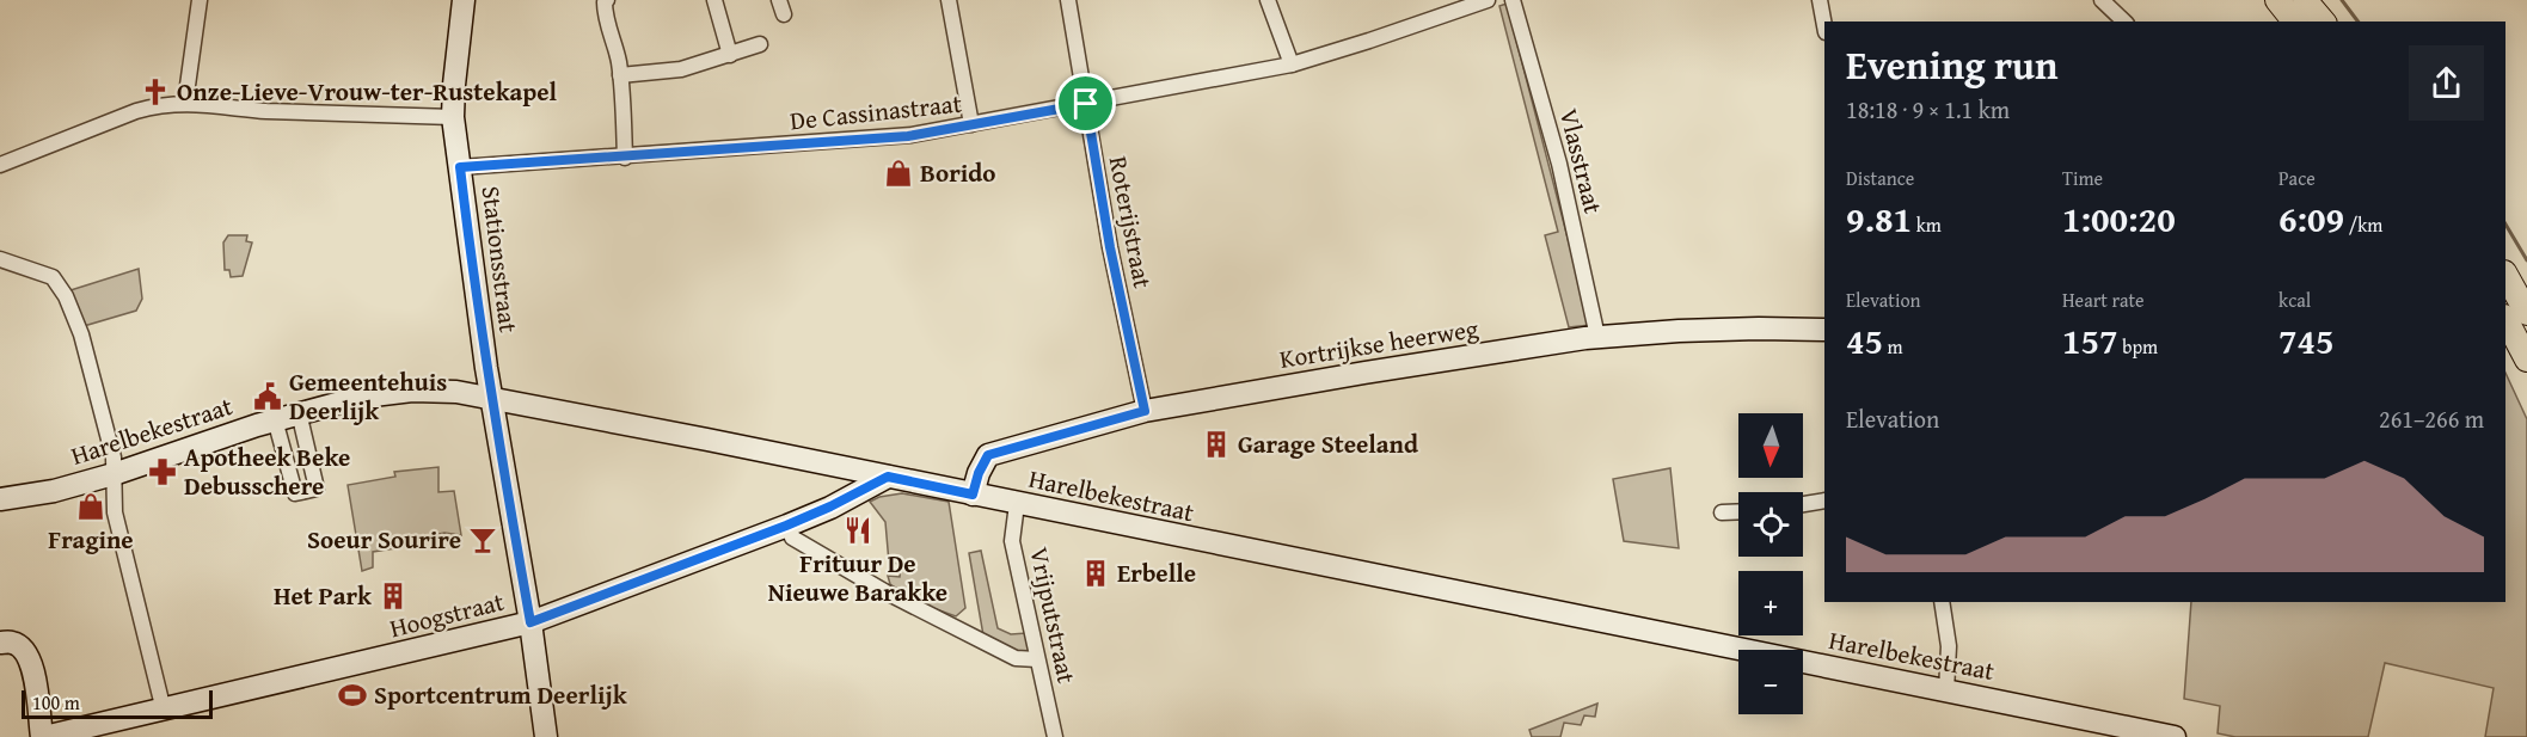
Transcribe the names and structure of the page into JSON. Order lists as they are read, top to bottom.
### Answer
{
  "streets": {
    "street": [
      "De Cassinastraat",
      "Vlasstraat",
      "Roterijstraat",
      "Stationsstraat",
      "Kortrijkse heerweg",
      "Harelbekestraat",
      "Hoogstraat",
      "Vrijputstraat"
    ]
  },
  "crossings": [
    ["De Cassinastraat", "Roterijstraat"],
    ["De Cassinastraat", "Stationsstraat"],
    ["Vlasstraat", "Kortrijkse heerweg"],
    ["Roterijstraat", "Kortrijkse heerweg"],
    ["Stationsstraat", "Harelbekestraat"],
    ["Stationsstraat", "Hoogstraat"],
    ["Kortrijkse heerweg", "Harelbekestraat"],
    ["Harelbekestraat", "Hoogstraat"],
    ["Harelbekestraat", "Vrijputstraat"]
  ],
  "places": {
    "church": ["Onze-Lieve-Vrouw-ter-Rustekapel"],
    "shop": ["Borido", "Fragine"],
    "public building": ["Gemeentehuis Deerlijk"],
    "building": ["Garage Steeland", "Erbelle", "Het Park"],
    "pharmacy": ["Apotheek Beke Debusschere"],
    "restaurant": ["Frituur De Nieuwe Barakke"],
    "bar": ["Soeur Sourire"],
    "sports": ["Sportcentrum Deerlijk"]
  },
  "scale_bar": "100 m",
  "north": "bottom",
  "page": {
    "heading": ["Evening run", "18:18 · 9 × 1.1 km"],
    "stats": [
      ["Distance", "9.81 km"],
      ["Time", "1:00:20"],
      ["Pace", "6:09 /km"],
      ["Elevation", "45 m"],
      ["Heart rate", "157 bpm"],
      ["kcal", "745"]
    ],
    "chart": ["Elevation", "261–266 m"],
    "map_buttons": ["+", "−"],
    "scale": "100 m"
  }
}
